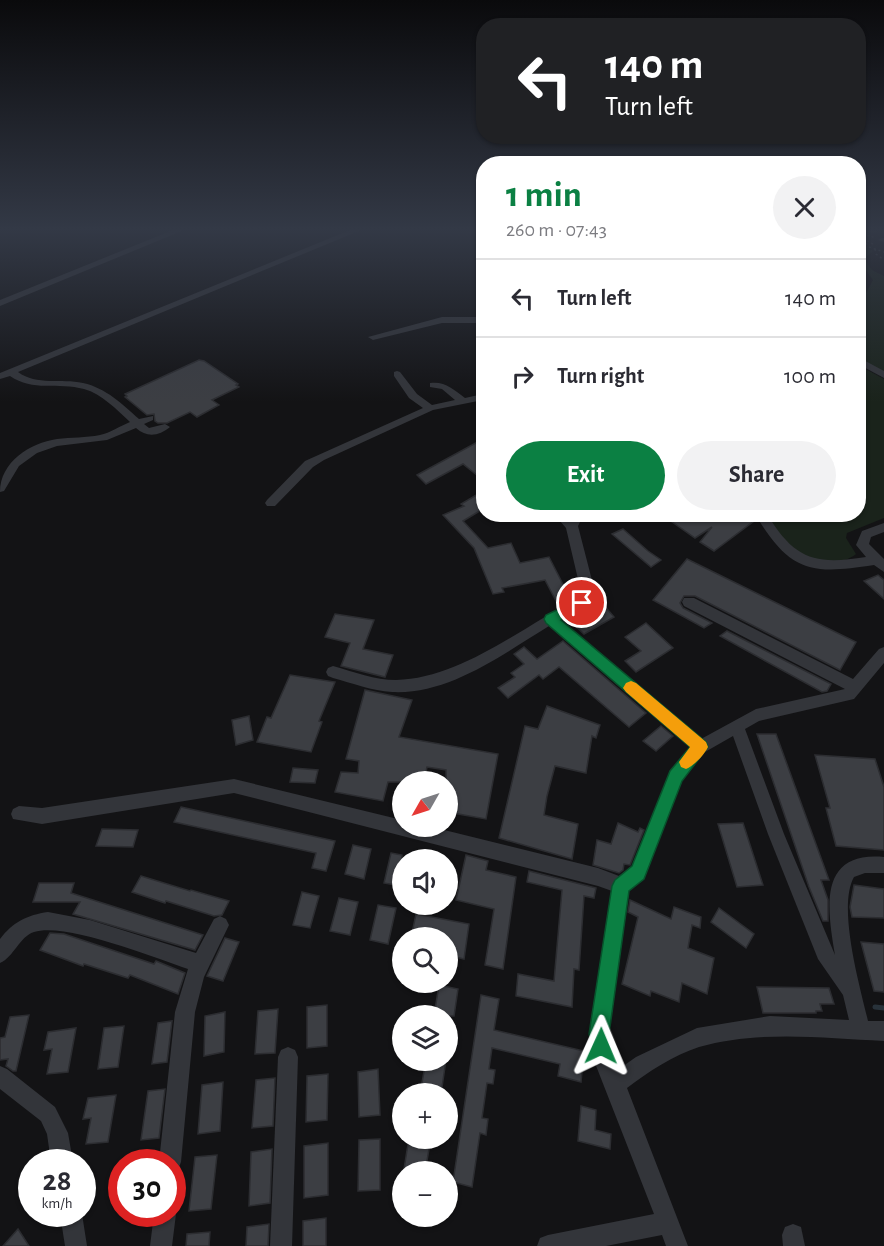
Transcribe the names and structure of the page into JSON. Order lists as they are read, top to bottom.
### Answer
{
  "north": "bottom left",
  "page": {
    "turn": ["140 m", "Turn left"],
    "heading": ["1 min", "260 m · 07:43"],
    "list": [
      {
        "name": "Turn left",
        "value": "140 m"
      },
      {
        "name": "Turn right",
        "value": "100 m"
      }
    ],
    "buttons": ["Exit", "Share"],
    "map_buttons": ["+", "−"],
    "speed": "28 km/h",
    "limit": "30"
  }
}
